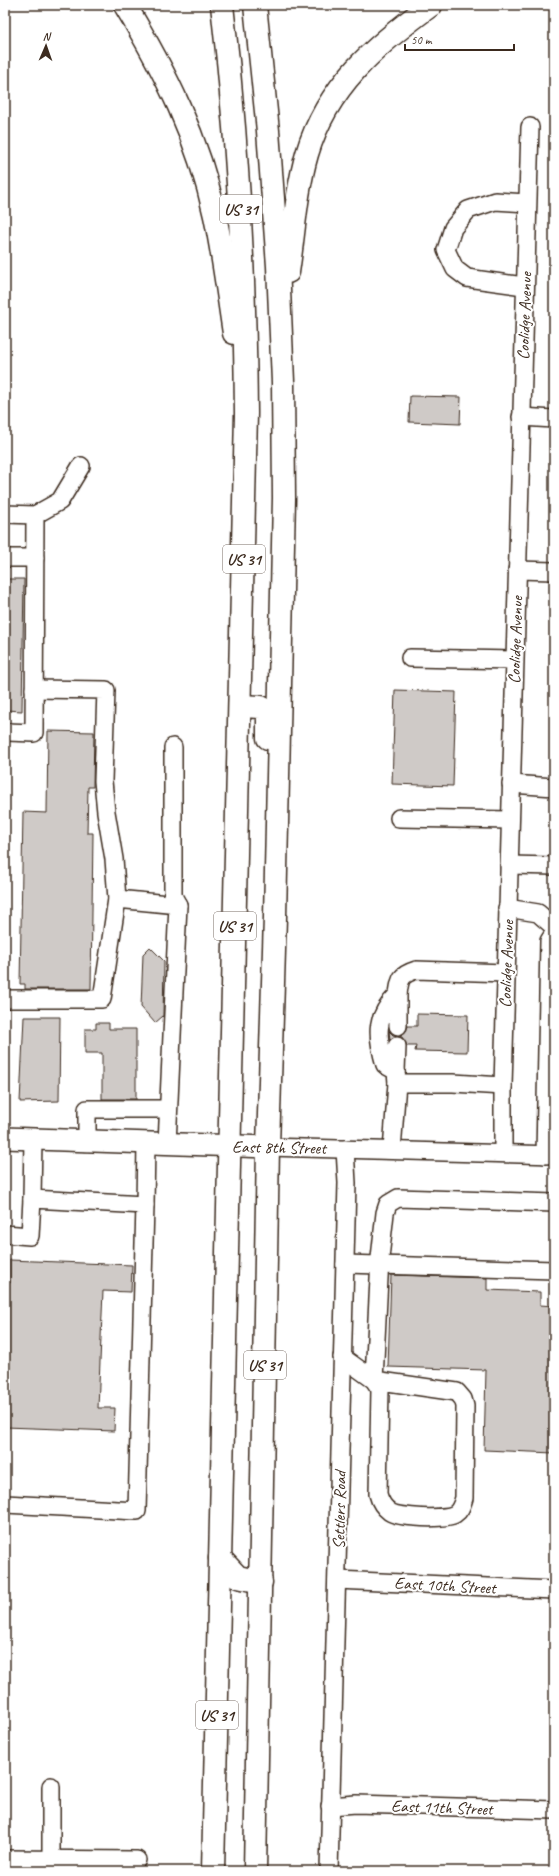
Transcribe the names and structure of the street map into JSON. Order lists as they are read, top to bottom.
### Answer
{
  "streets": {
    "highway": ["US 31"],
    "main road": ["East 8th Street"],
    "street": [
      "Coolidge Avenue",
      "Settlers Road",
      "East 10th Street",
      "East 11th Street"
    ]
  },
  "crossings": [
    ["US 31", "East 8th Street"],
    ["Coolidge Avenue", "East 8th Street"],
    ["East 8th Street", "Settlers Road"],
    ["Settlers Road", "East 10th Street"],
    ["Settlers Road", "East 11th Street"]
  ],
  "scale_bar": "50 m",
  "north": "top"
}
